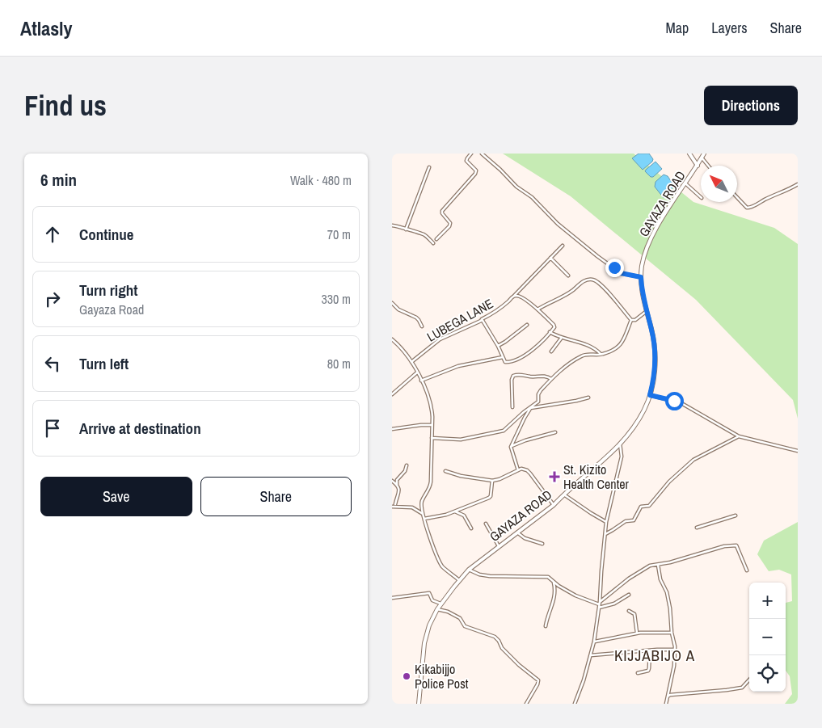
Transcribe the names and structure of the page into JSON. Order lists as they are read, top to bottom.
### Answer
{
  "streets": {
    "main road": ["GAYAZA ROAD"],
    "street": ["LUBEGA LANE"]
  },
  "districts": ["KIJJABIJO A"],
  "places": {
    "health": ["St. Kizito Health Center"],
    "other": ["Kikabijjo Police Post"]
  },
  "north": "top left",
  "page": {
    "header": "Atlasly",
    "nav": ["Map", "Layers", "Share"],
    "buttons": [
      "Directions",
      ["Save", "Share"]
    ],
    "title": "Find us",
    "heading": ["6 min", "Walk · 480 m"],
    "list": [
      ["Continue", "70 m"],
      ["Turn right", "Gayaza Road", "330 m"],
      ["Turn left", "80 m"],
      "Arrive at destination"
    ],
    "map_buttons": ["+", "−"]
  }
}
